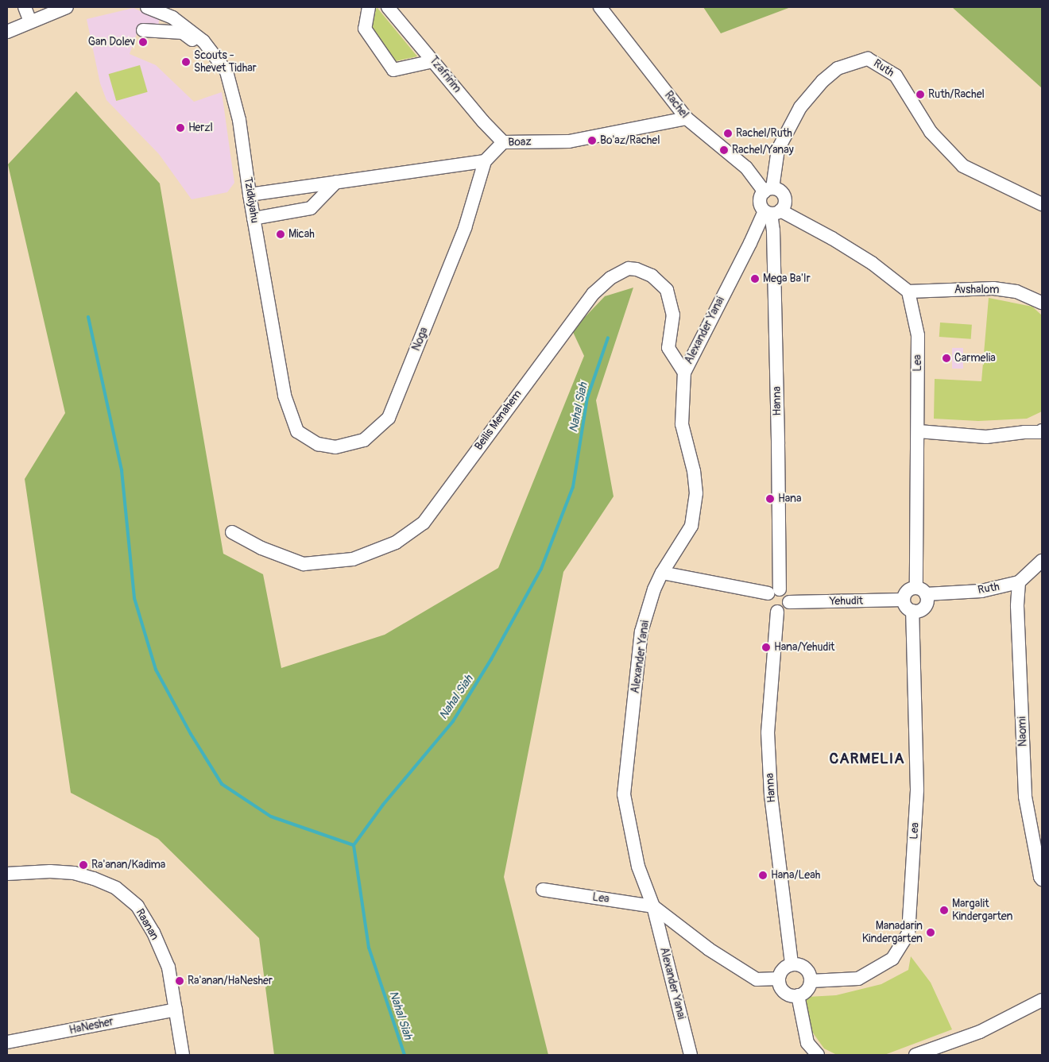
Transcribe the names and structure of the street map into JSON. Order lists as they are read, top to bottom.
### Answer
{
  "streets": {
    "street": [
      "Ruth",
      "Tzafririm",
      "Rachel",
      "Boaz",
      "Tzidkiyahu",
      "Avshalom",
      "Alexander Yanai",
      "Noga",
      "Lea",
      "Hanna",
      "Beilis Menahem",
      "Yehudit",
      "Naomi",
      "Raanan",
      "HaNesher"
    ]
  },
  "crossings": [
    ["Ruth", "Rachel"],
    ["Ruth", "Alexander Yanai"],
    ["Ruth", "Lea"],
    ["Ruth", "Hanna"],
    ["Ruth", "Yehudit"],
    ["Ruth", "Naomi"],
    ["Tzafririm", "Boaz"],
    ["Rachel", "Boaz"],
    ["Rachel", "Alexander Yanai"],
    ["Rachel", "Hanna"],
    ["Boaz", "Noga"],
    ["Tzidkiyahu", "Noga"],
    ["Avshalom", "Lea"],
    ["Alexander Yanai", "Lea"],
    ["Alexander Yanai", "Hanna"],
    ["Alexander Yanai", "Beilis Menahem"],
    ["Lea", "Hanna"],
    ["Lea", "Yehudit"],
    ["Hanna", "Yehudit"],
    ["Raanan", "HaNesher"]
  ],
  "districts": ["CARMELIA"],
  "water": ["Nahal Siah"],
  "places": [
    "Gan Dolev",
    "Scouts - Shevet Tidhar",
    "Ruth/Rachel",
    "Herzl",
    "Rachel/Ruth",
    "Bo'az/Rachel",
    "Rachel/Yanay",
    "Micah",
    "Mega Ba'Ir",
    "Carmelia",
    "Hana",
    "Hana/Yehudit",
    "Ra'anan/Kadima",
    "Hana/Leah",
    "Margalit Kindergarten",
    "Manadarin Kindergarten",
    "Ra'anan/HaNesher"
  ]
}
